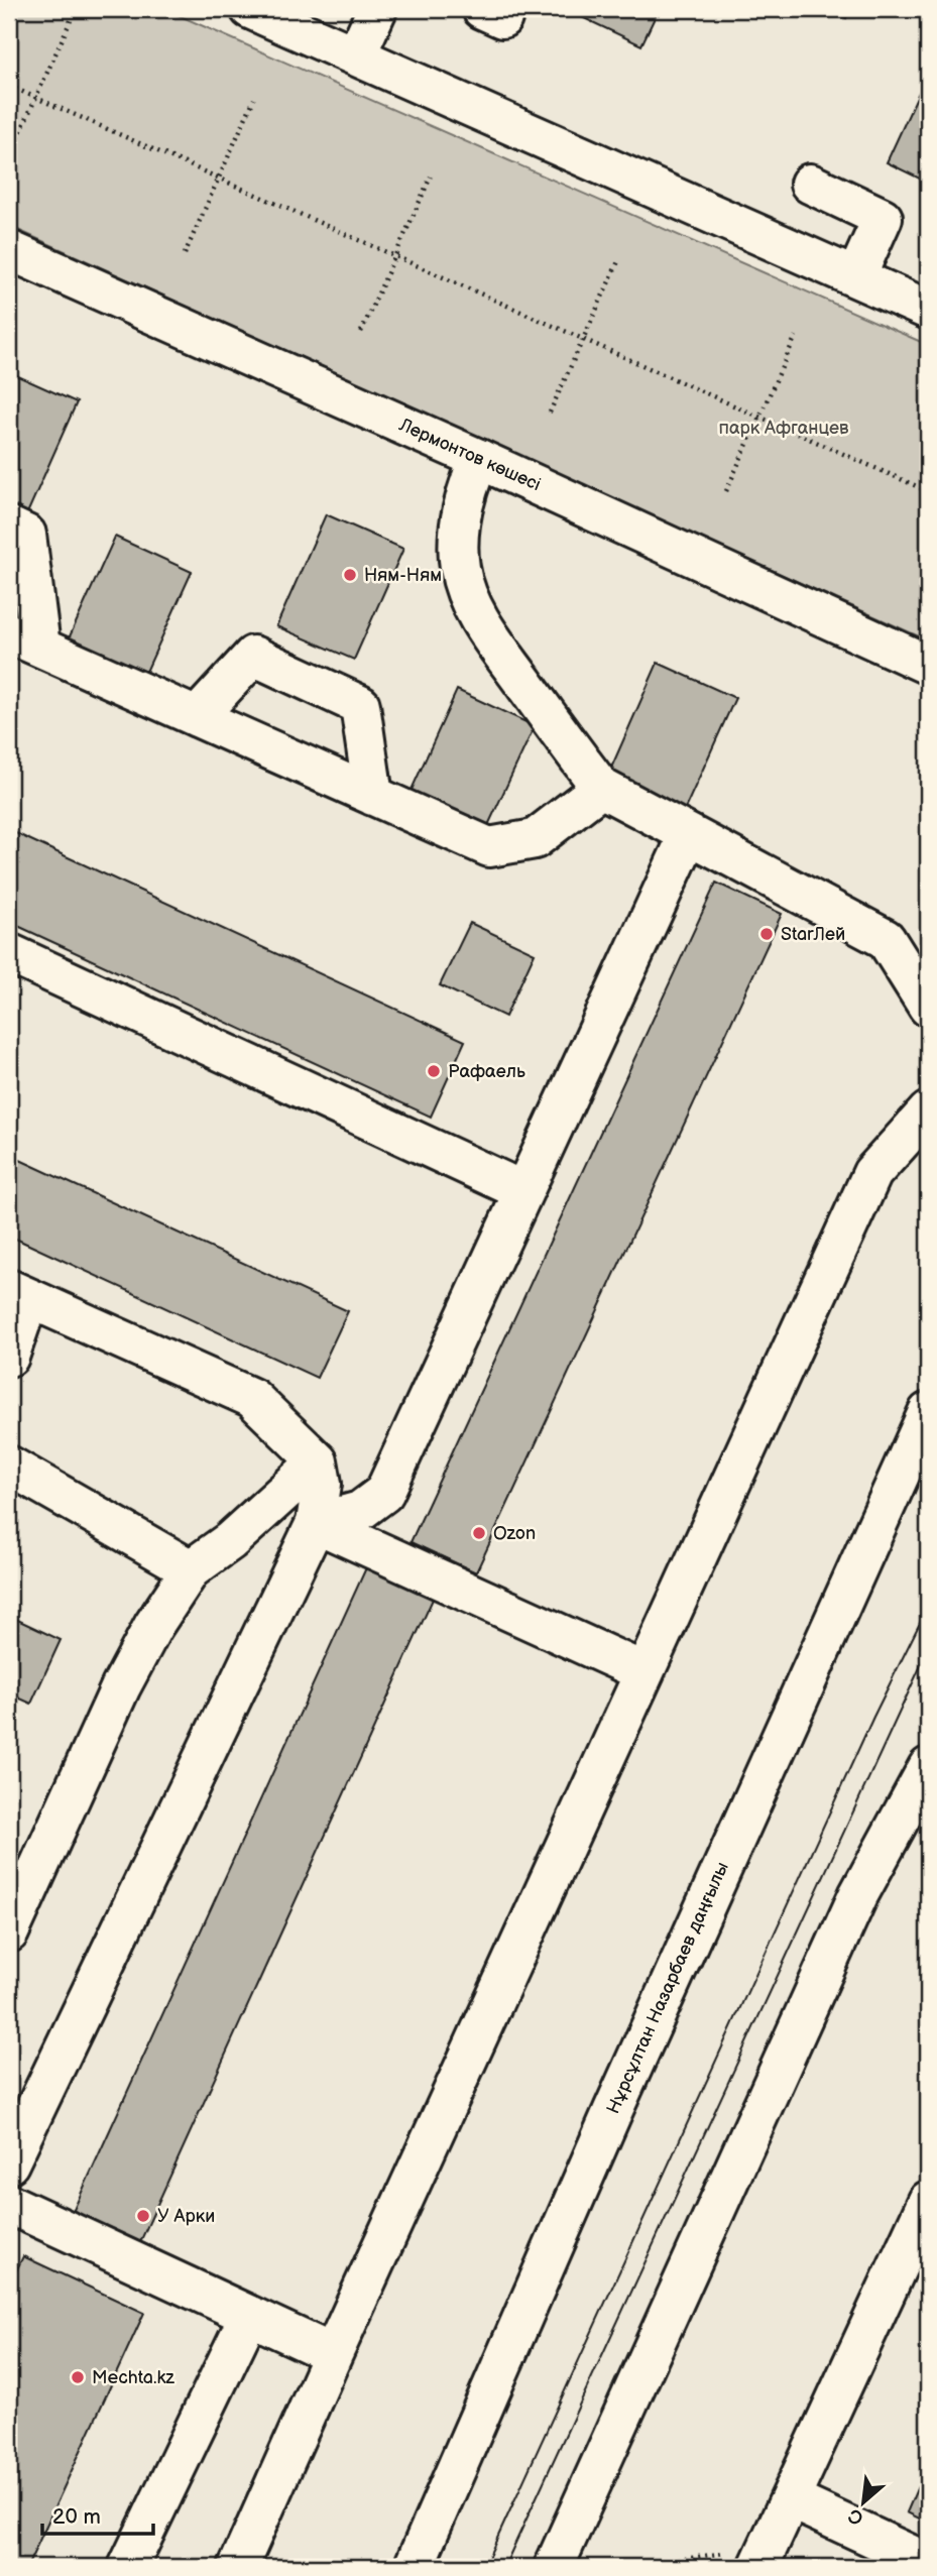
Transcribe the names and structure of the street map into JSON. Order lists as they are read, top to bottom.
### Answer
{
  "streets": {
    "main road": ["Лермонтов көшесі", "Нұрсұлтан Назарбаев даңғылы"]
  },
  "parks": ["парк Афганцев"],
  "places": [
    "Ням-Ням",
    "StarЛей",
    "Рафаель",
    "Ozon",
    "У Арки",
    "Mechta.kz"
  ],
  "scale_bar": "20 m",
  "north": "bottom left"
}
